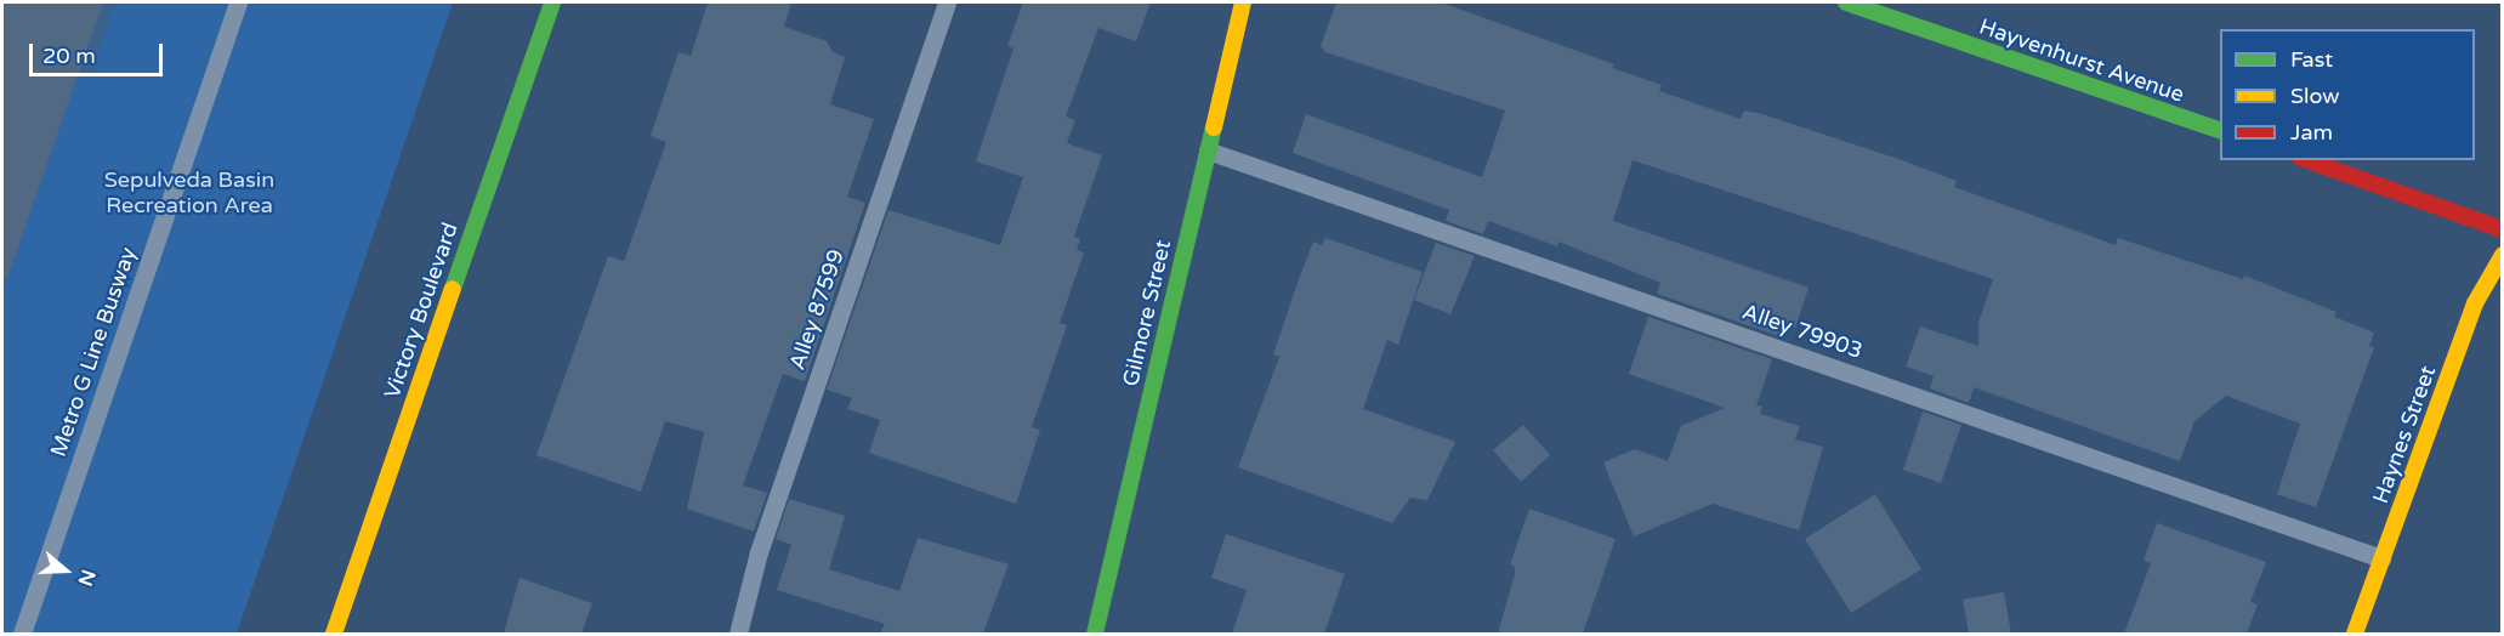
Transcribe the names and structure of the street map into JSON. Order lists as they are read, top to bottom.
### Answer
{
  "streets": {
    "main road": [
      "Hayvenhurst Avenue",
      "Victory Boulevard",
      "Gilmore Street",
      "Haynes Street"
    ],
    "lane": ["Alley 87599", "Alley 79903", "Metro G Line Busway"]
  },
  "crossings": [
    ["Gilmore Street", "Alley 79903"],
    ["Alley 79903", "Haynes Street"]
  ],
  "parks": ["Sepulveda Basin Recreation Area"],
  "legend": ["Fast", "Slow", "Jam"],
  "scale_bar": "20 m",
  "north": "right"
}
